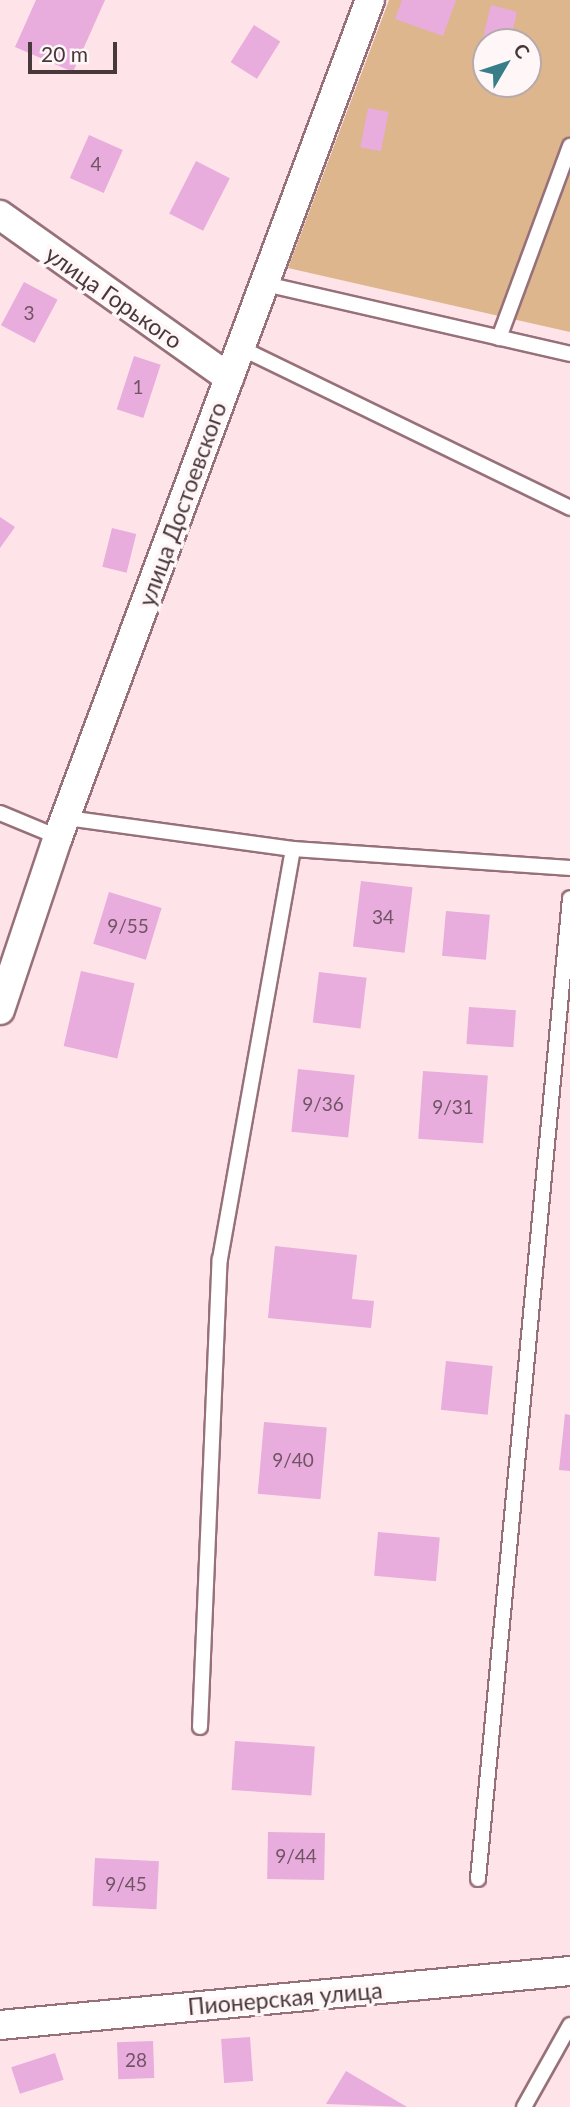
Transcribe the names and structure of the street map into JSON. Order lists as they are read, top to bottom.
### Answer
{
  "streets": {
    "street": ["улица Горького", "улица Достоевского", "Пионерская улица"]
  },
  "crossings": [
    ["улица Горького", "улица Достоевского"]
  ],
  "house_numbers": [
    "4",
    "3",
    "1",
    "34",
    "9/55",
    "9/36",
    "9/31",
    "9/40",
    "9/44",
    "9/45",
    "28"
  ],
  "scale_bar": "20 m",
  "north": "top right"
}
